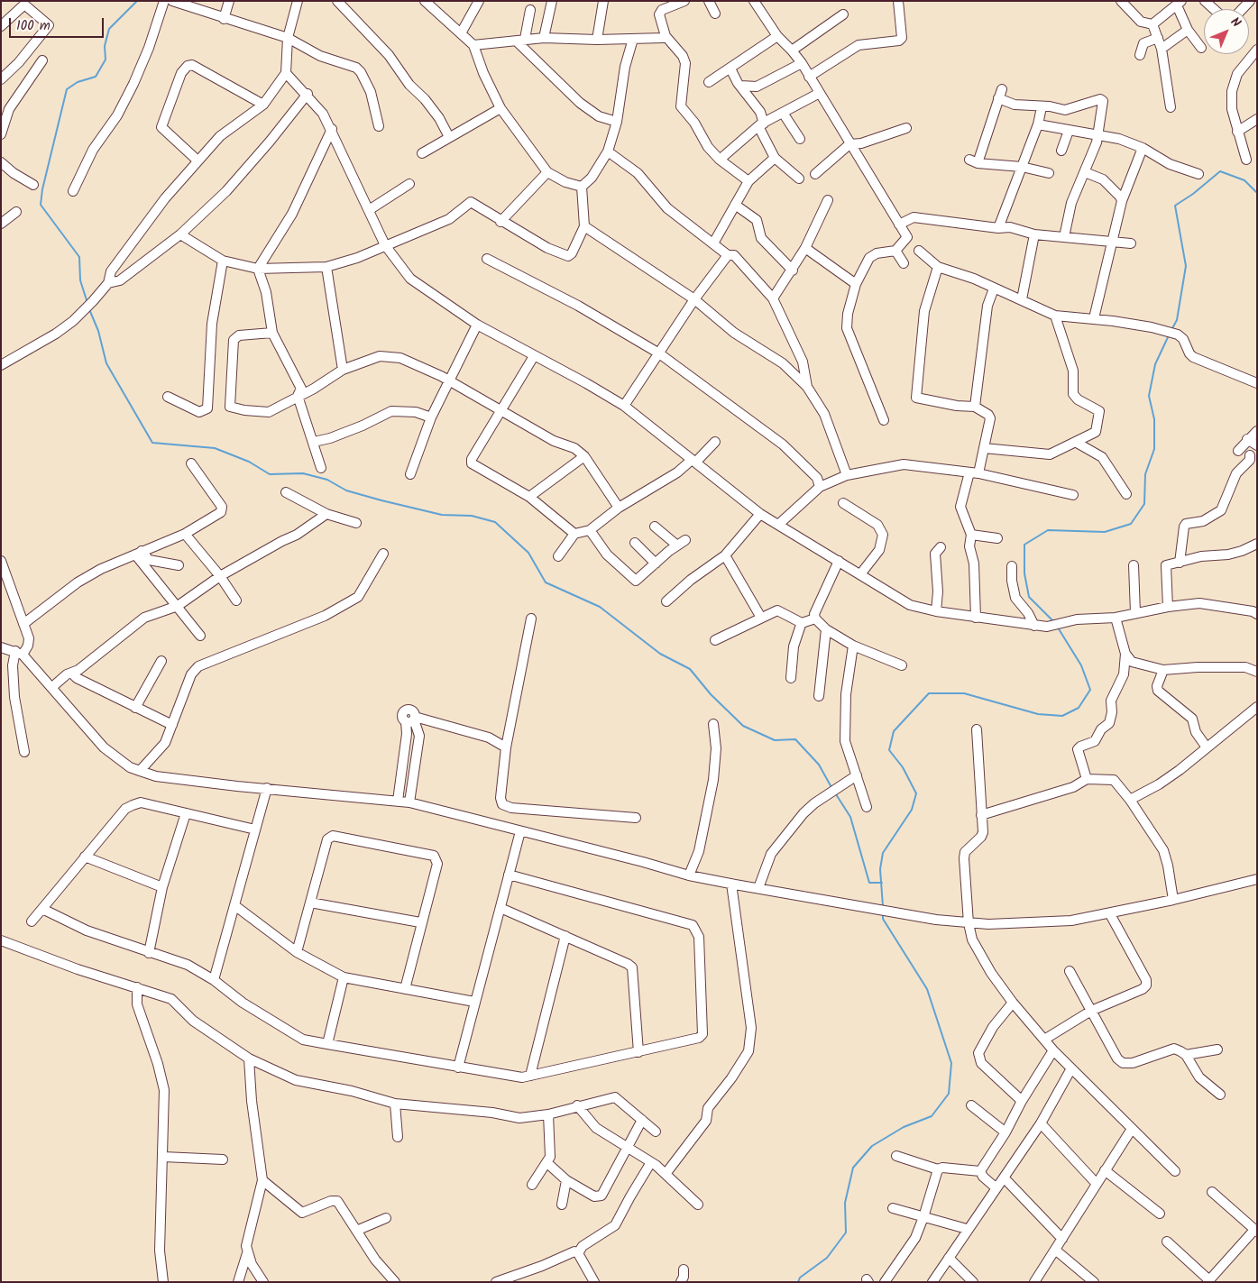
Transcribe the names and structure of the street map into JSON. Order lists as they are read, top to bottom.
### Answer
{
  "scale_bar": "100 m",
  "north": "top right"
}
